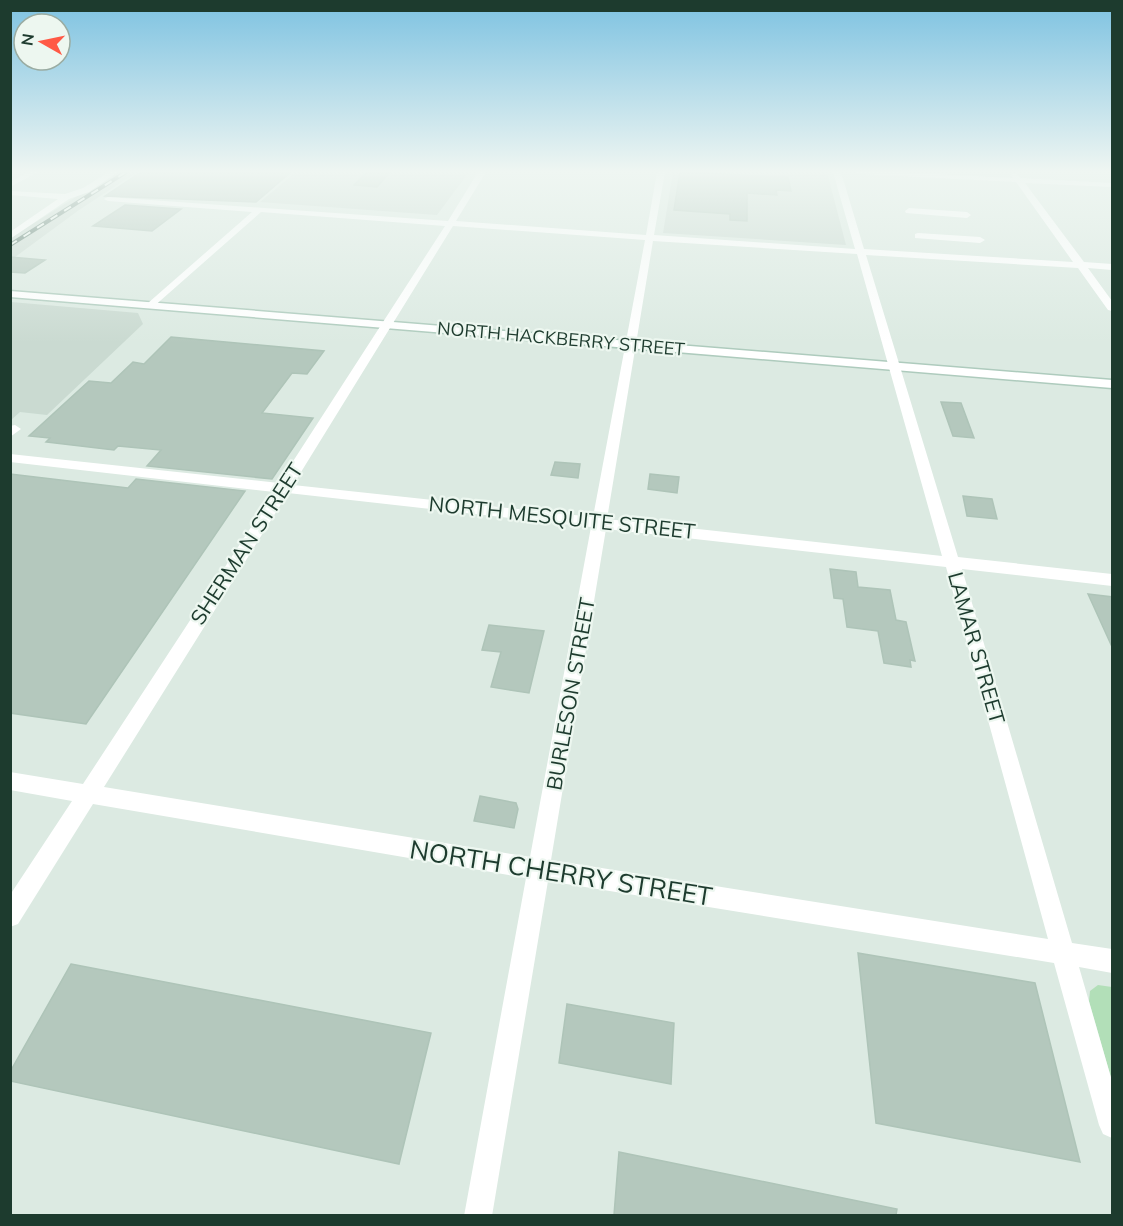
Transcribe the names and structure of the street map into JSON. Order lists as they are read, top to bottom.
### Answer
{
  "streets": {
    "main road": ["NORTH HACKBERRY STREET"],
    "street": [
      "NORTH MESQUITE STREET",
      "SHERMAN STREET",
      "LAMAR STREET",
      "BURLESON STREET",
      "NORTH CHERRY STREET"
    ]
  },
  "crossings": [
    ["NORTH HACKBERRY STREET", "SHERMAN STREET"],
    ["NORTH HACKBERRY STREET", "LAMAR STREET"],
    ["NORTH HACKBERRY STREET", "BURLESON STREET"],
    ["NORTH MESQUITE STREET", "SHERMAN STREET"],
    ["NORTH MESQUITE STREET", "LAMAR STREET"],
    ["NORTH MESQUITE STREET", "BURLESON STREET"],
    ["SHERMAN STREET", "NORTH CHERRY STREET"],
    ["LAMAR STREET", "NORTH CHERRY STREET"],
    ["BURLESON STREET", "NORTH CHERRY STREET"]
  ],
  "north": "left"
}
